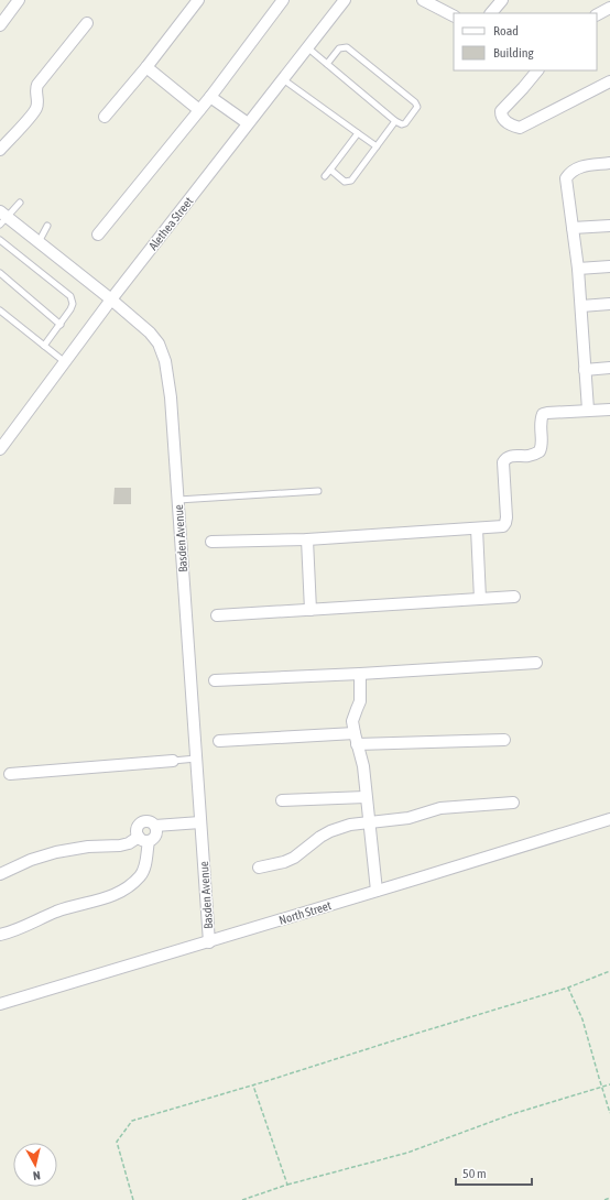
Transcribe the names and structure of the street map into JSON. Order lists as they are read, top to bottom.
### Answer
{
  "streets": {
    "street": ["Alethea Street", "Basden Avenue", "North Street"]
  },
  "crossings": [
    ["Alethea Street", "Basden Avenue"],
    ["Basden Avenue", "North Street"]
  ],
  "legend": ["Road", "Building"],
  "scale_bar": "50 m",
  "north": "bottom"
}
